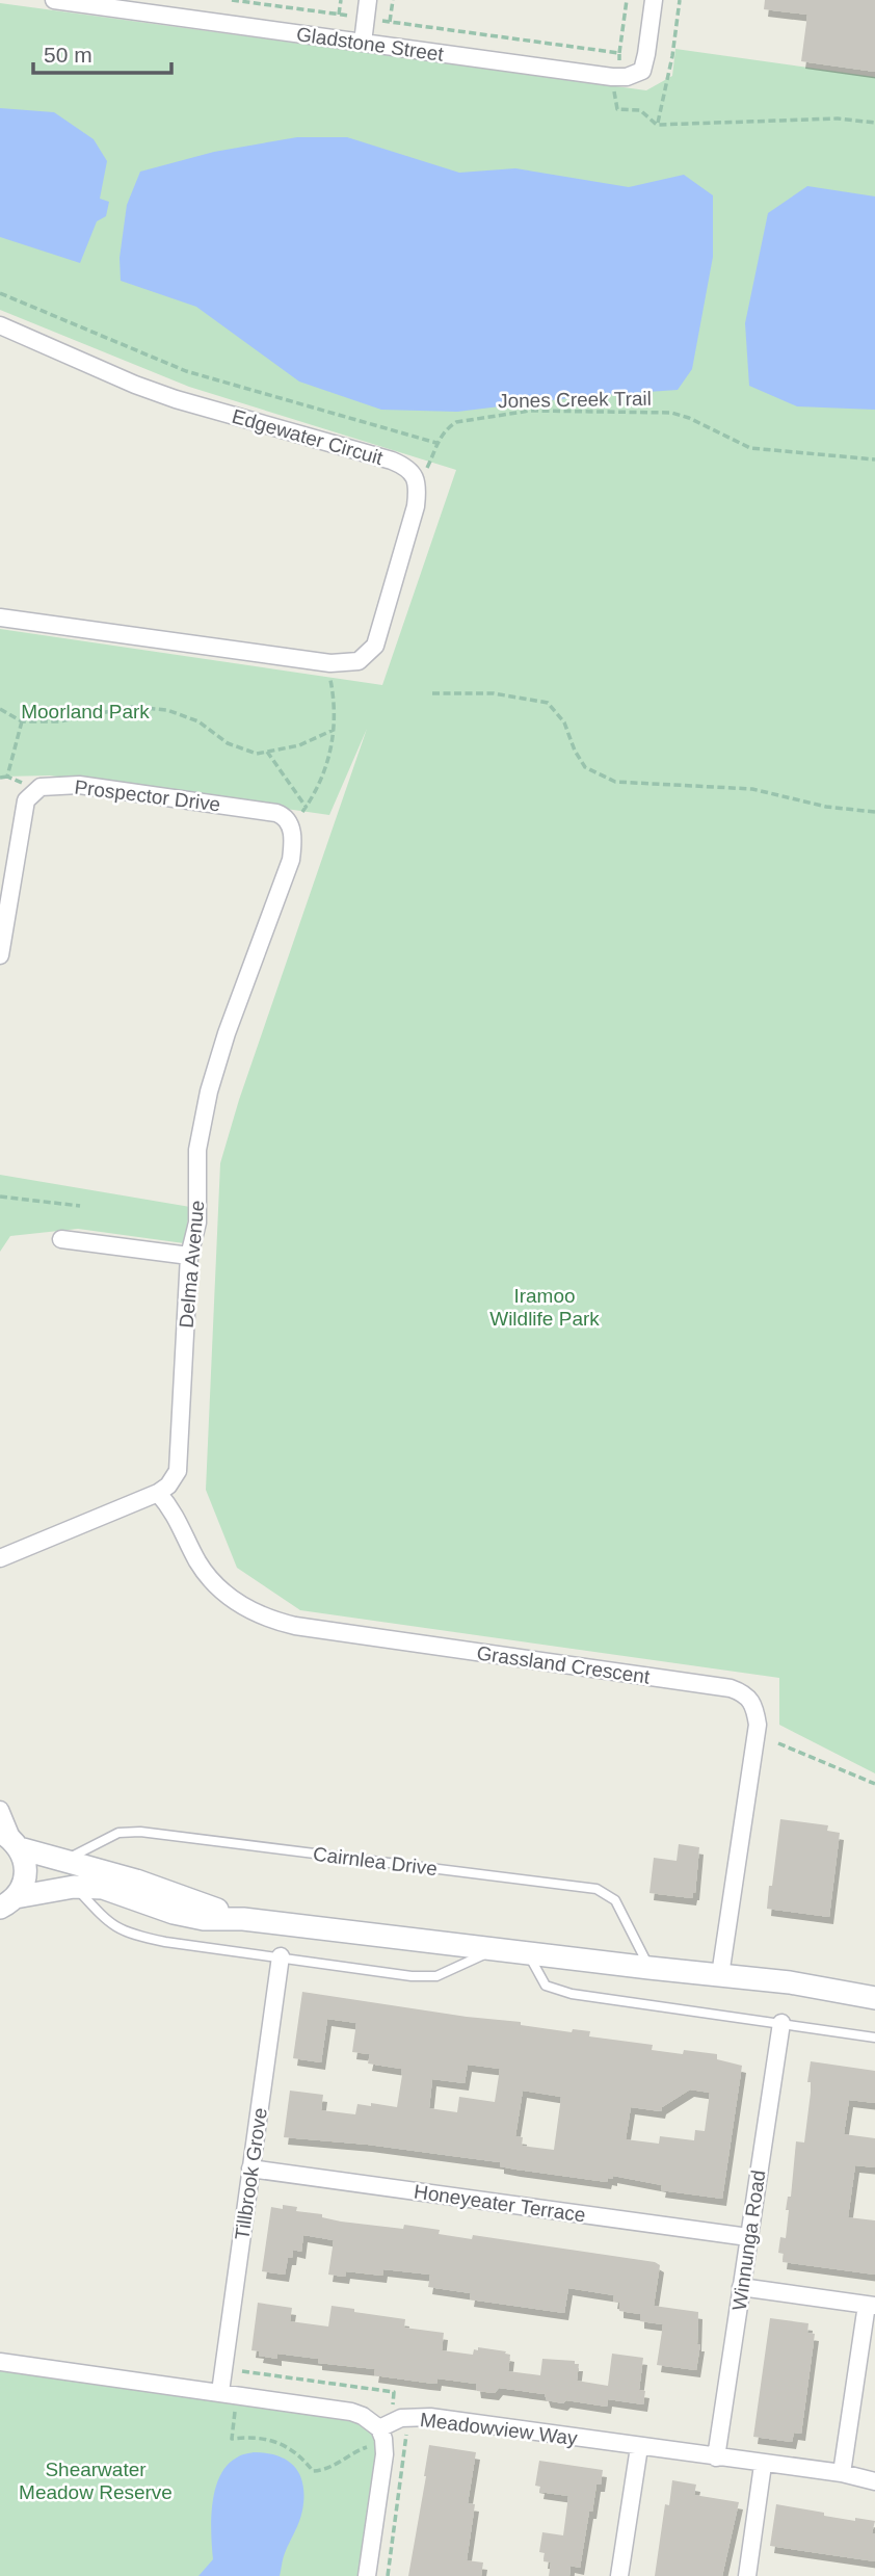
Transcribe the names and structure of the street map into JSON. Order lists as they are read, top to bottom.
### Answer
{
  "streets": {
    "street": [
      "Gladstone Street",
      "Edgewater Circuit",
      "Prospector Drive",
      "Delma Avenue",
      "Grassland Crescent",
      "Tillbrook Grove",
      "Honeyeater Terrace",
      "Winnunga Road",
      "Meadowview Way"
    ],
    "lane": ["Cairnlea Drive"],
    "path": ["Jones Creek Trail"]
  },
  "crossings": [
    ["Prospector Drive", "Delma Avenue"],
    ["Delma Avenue", "Grassland Crescent"],
    ["Tillbrook Grove", "Honeyeater Terrace"],
    ["Honeyeater Terrace", "Winnunga Road"],
    ["Winnunga Road", "Meadowview Way"]
  ],
  "parks": ["Moorland Park", "Iramoo Wildlife Park", "Shearwater Meadow Reserve"],
  "scale_bar": "50 m"
}
